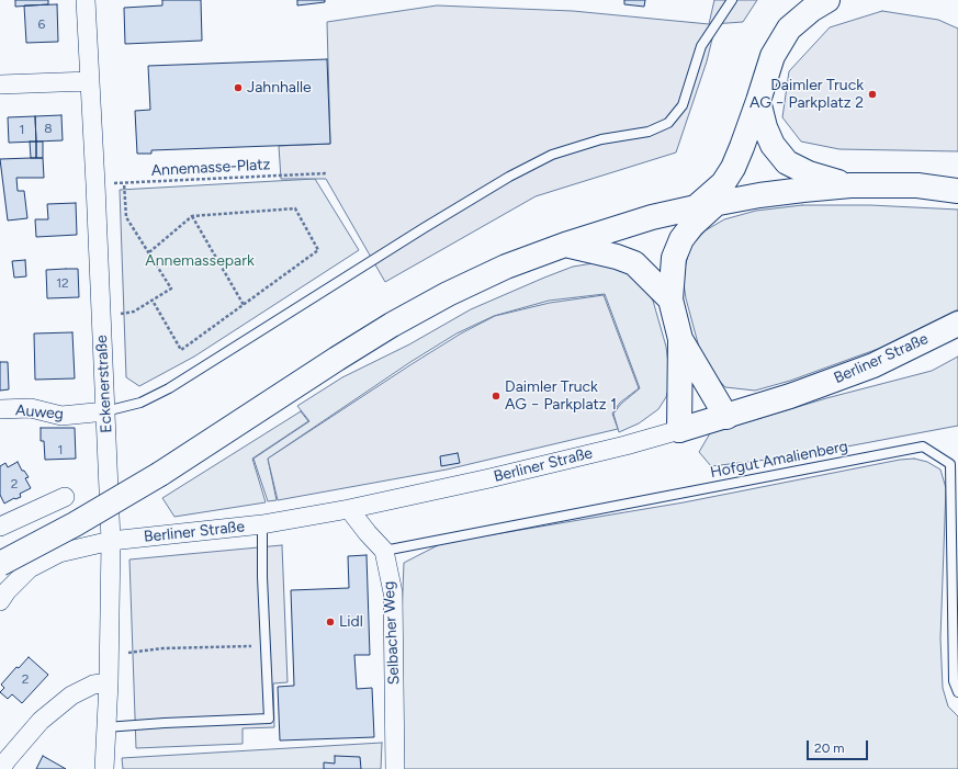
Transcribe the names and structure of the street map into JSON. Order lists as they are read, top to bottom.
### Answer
{
  "streets": {
    "main road": ["Berliner Straße"],
    "street": ["Eckenerstraße", "Auweg", "Selbacher Weg"],
    "lane": ["Hofgut Amalienberg"],
    "path": ["Annemasse-Platz"]
  },
  "crossings": [
    ["Annemasse-Platz", "Eckenerstraße"],
    ["Berliner Straße", "Eckenerstraße"],
    ["Eckenerstraße", "Auweg"],
    ["Hofgut Amalienberg", "Selbacher Weg"]
  ],
  "parks": ["Annemassepark"],
  "places": [
    "Jahnhalle",
    "Daimler Truck AG − Parkplatz 2",
    "Daimler Truck AG − Parkplatz 1",
    "Lidl"
  ],
  "house_numbers": [
    "6",
    "8",
    "1",
    "12",
    "1",
    "2",
    "2"
  ],
  "scale_bar": "20 m"
}
